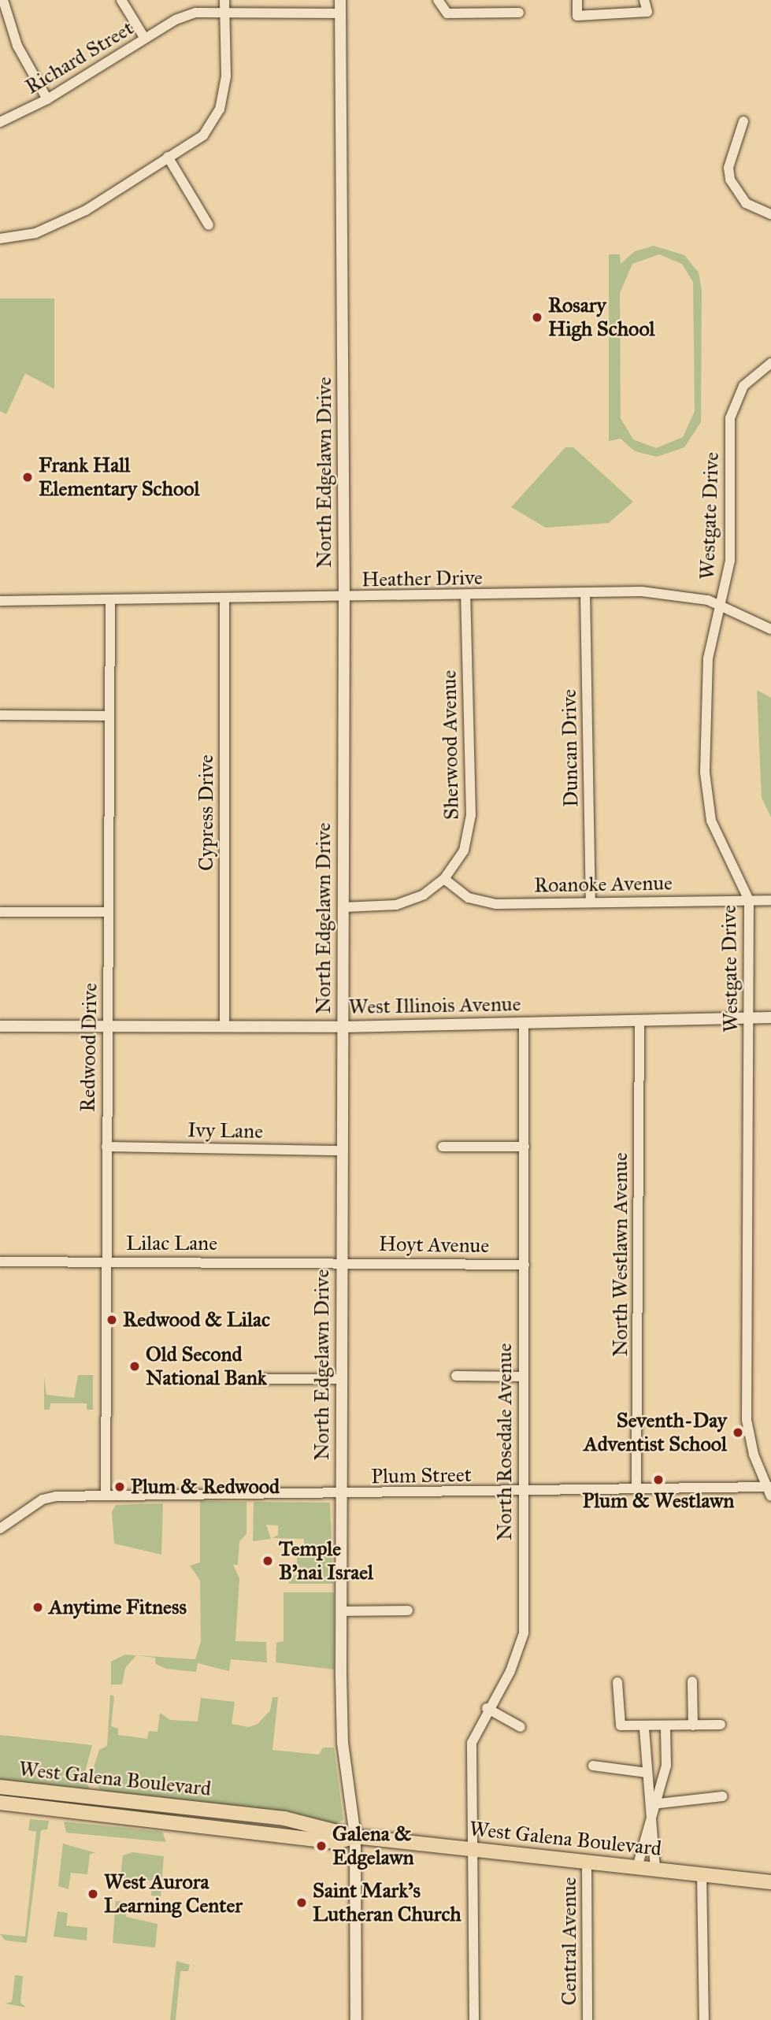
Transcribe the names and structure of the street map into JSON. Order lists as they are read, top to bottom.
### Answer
{
  "streets": {
    "main road": ["West Galena Boulevard"],
    "street": [
      "Richard Street",
      "North Edgelawn Drive",
      "Westgate Drive",
      "Heather Drive",
      "Sherwood Avenue",
      "Duncan Drive",
      "Cypress Drive",
      "Roanoke Avenue",
      "West Illinois Avenue",
      "Redwood Drive",
      "Ivy Lane",
      "Lilac Lane",
      "Hoyt Avenue",
      "North Westlawn Avenue",
      "North Rosedale Avenue",
      "Plum Street",
      "Central Avenue"
    ]
  },
  "crossings": [
    ["Richard Street", "North Edgelawn Drive"],
    ["North Edgelawn Drive", "Heather Drive"],
    ["North Edgelawn Drive", "Sherwood Avenue"],
    ["North Edgelawn Drive", "West Illinois Avenue"],
    ["North Edgelawn Drive", "Ivy Lane"],
    ["North Edgelawn Drive", "Lilac Lane"],
    ["North Edgelawn Drive", "Hoyt Avenue"],
    ["North Edgelawn Drive", "Plum Street"],
    ["North Edgelawn Drive", "West Galena Boulevard"],
    ["Westgate Drive", "Heather Drive"],
    ["Westgate Drive", "Roanoke Avenue"],
    ["Westgate Drive", "West Illinois Avenue"],
    ["Westgate Drive", "Plum Street"],
    ["Heather Drive", "Sherwood Avenue"],
    ["Heather Drive", "Duncan Drive"],
    ["Heather Drive", "Cypress Drive"],
    ["Heather Drive", "Redwood Drive"],
    ["Sherwood Avenue", "Roanoke Avenue"],
    ["Duncan Drive", "Roanoke Avenue"],
    ["Cypress Drive", "West Illinois Avenue"],
    ["West Illinois Avenue", "Redwood Drive"],
    ["West Illinois Avenue", "North Westlawn Avenue"],
    ["West Illinois Avenue", "North Rosedale Avenue"],
    ["Redwood Drive", "Ivy Lane"],
    ["Redwood Drive", "Lilac Lane"],
    ["Redwood Drive", "Plum Street"],
    ["Lilac Lane", "Hoyt Avenue"],
    ["Hoyt Avenue", "North Rosedale Avenue"],
    ["North Westlawn Avenue", "Plum Street"],
    ["North Rosedale Avenue", "Plum Street"],
    ["North Rosedale Avenue", "West Galena Boulevard"],
    ["West Galena Boulevard", "Central Avenue"]
  ],
  "places": [
    "Rosary High School",
    "Frank Hall Elementary School",
    "Redwood & Lilac",
    "Old Second National Bank",
    "Seventh-Day Adventist School",
    "Plum & Westlawn",
    "Plum & Redwood",
    "Temple B'nai Israel",
    "Anytime Fitness",
    "Galena & Edgelawn",
    "West Aurora Learning Center",
    "Saint Mark's Lutheran Church"
  ]
}
